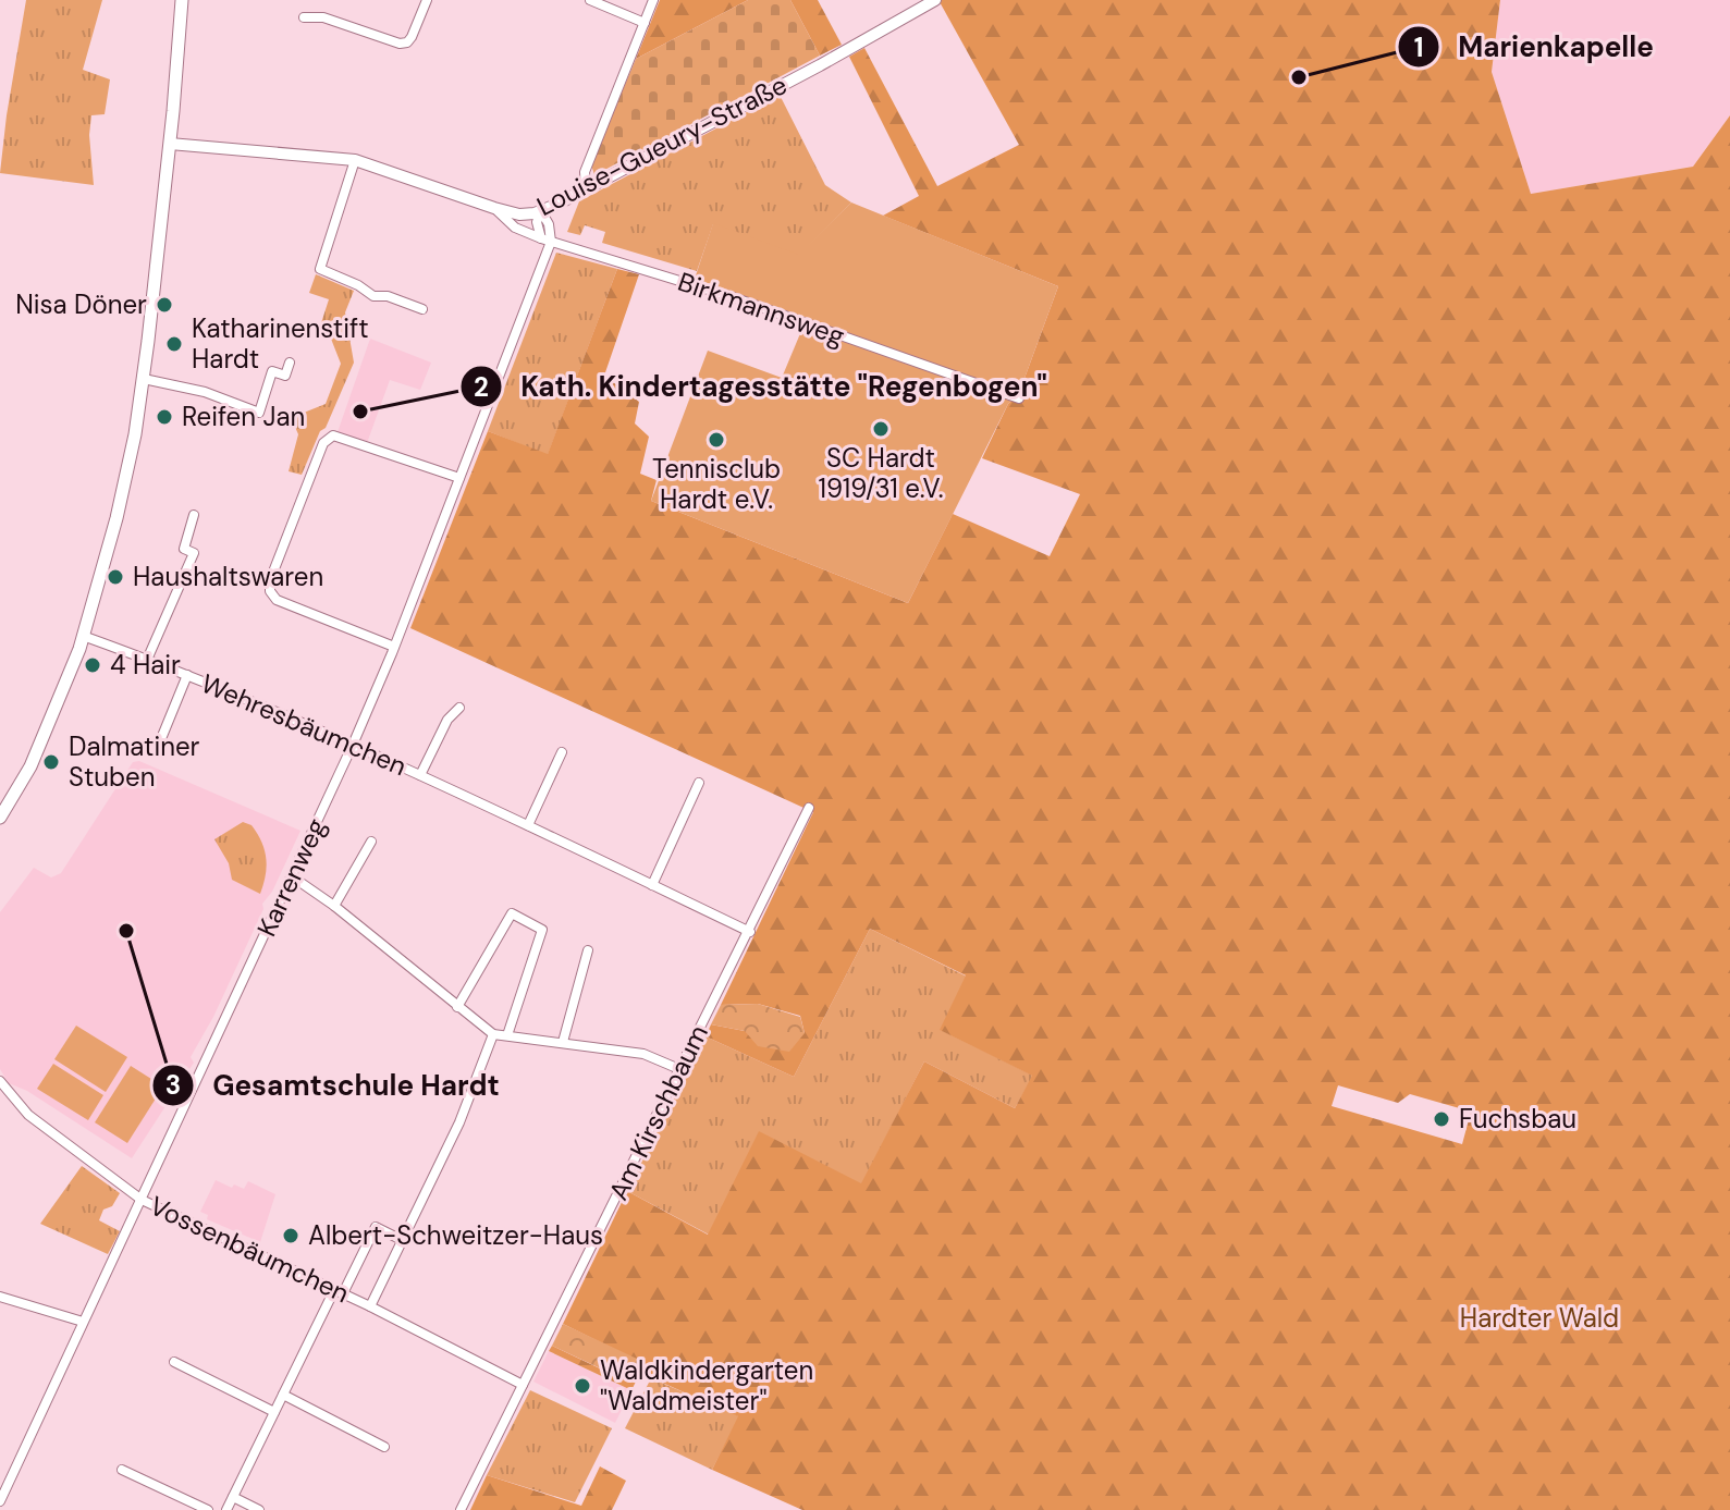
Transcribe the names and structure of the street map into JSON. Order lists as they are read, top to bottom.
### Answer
{
  "streets": {
    "street": [
      "Louise-Gueury-Straße",
      "Birkmannsweg",
      "Wehresbäumchen",
      "Karrenweg",
      "Am Kirschbaum",
      "Vossenbäumchen"
    ]
  },
  "crossings": [
    ["Louise-Gueury-Straße", "Karrenweg"],
    ["Birkmannsweg", "Karrenweg"],
    ["Wehresbäumchen", "Karrenweg"],
    ["Wehresbäumchen", "Am Kirschbaum"],
    ["Karrenweg", "Vossenbäumchen"],
    ["Am Kirschbaum", "Vossenbäumchen"]
  ],
  "parks": ["Hardter Wald"],
  "places": [
    "Marienkapelle",
    "Nisa Döner",
    "Katharinenstift Hardt",
    "Kath. Kindertagesstätte \"Regenbogen\"",
    "Reifen Jan",
    "SC Hardt 1919/31 e.V.",
    "Tennisclub Hardt e.V.",
    "Haushaltswaren",
    "4 Hair",
    "Dalmatiner Stuben",
    "Gesamtschule Hardt",
    "Fuchsbau",
    "Albert-Schweitzer-Haus",
    "Waldkindergarten \"Waldmeister\""
  ]
}
